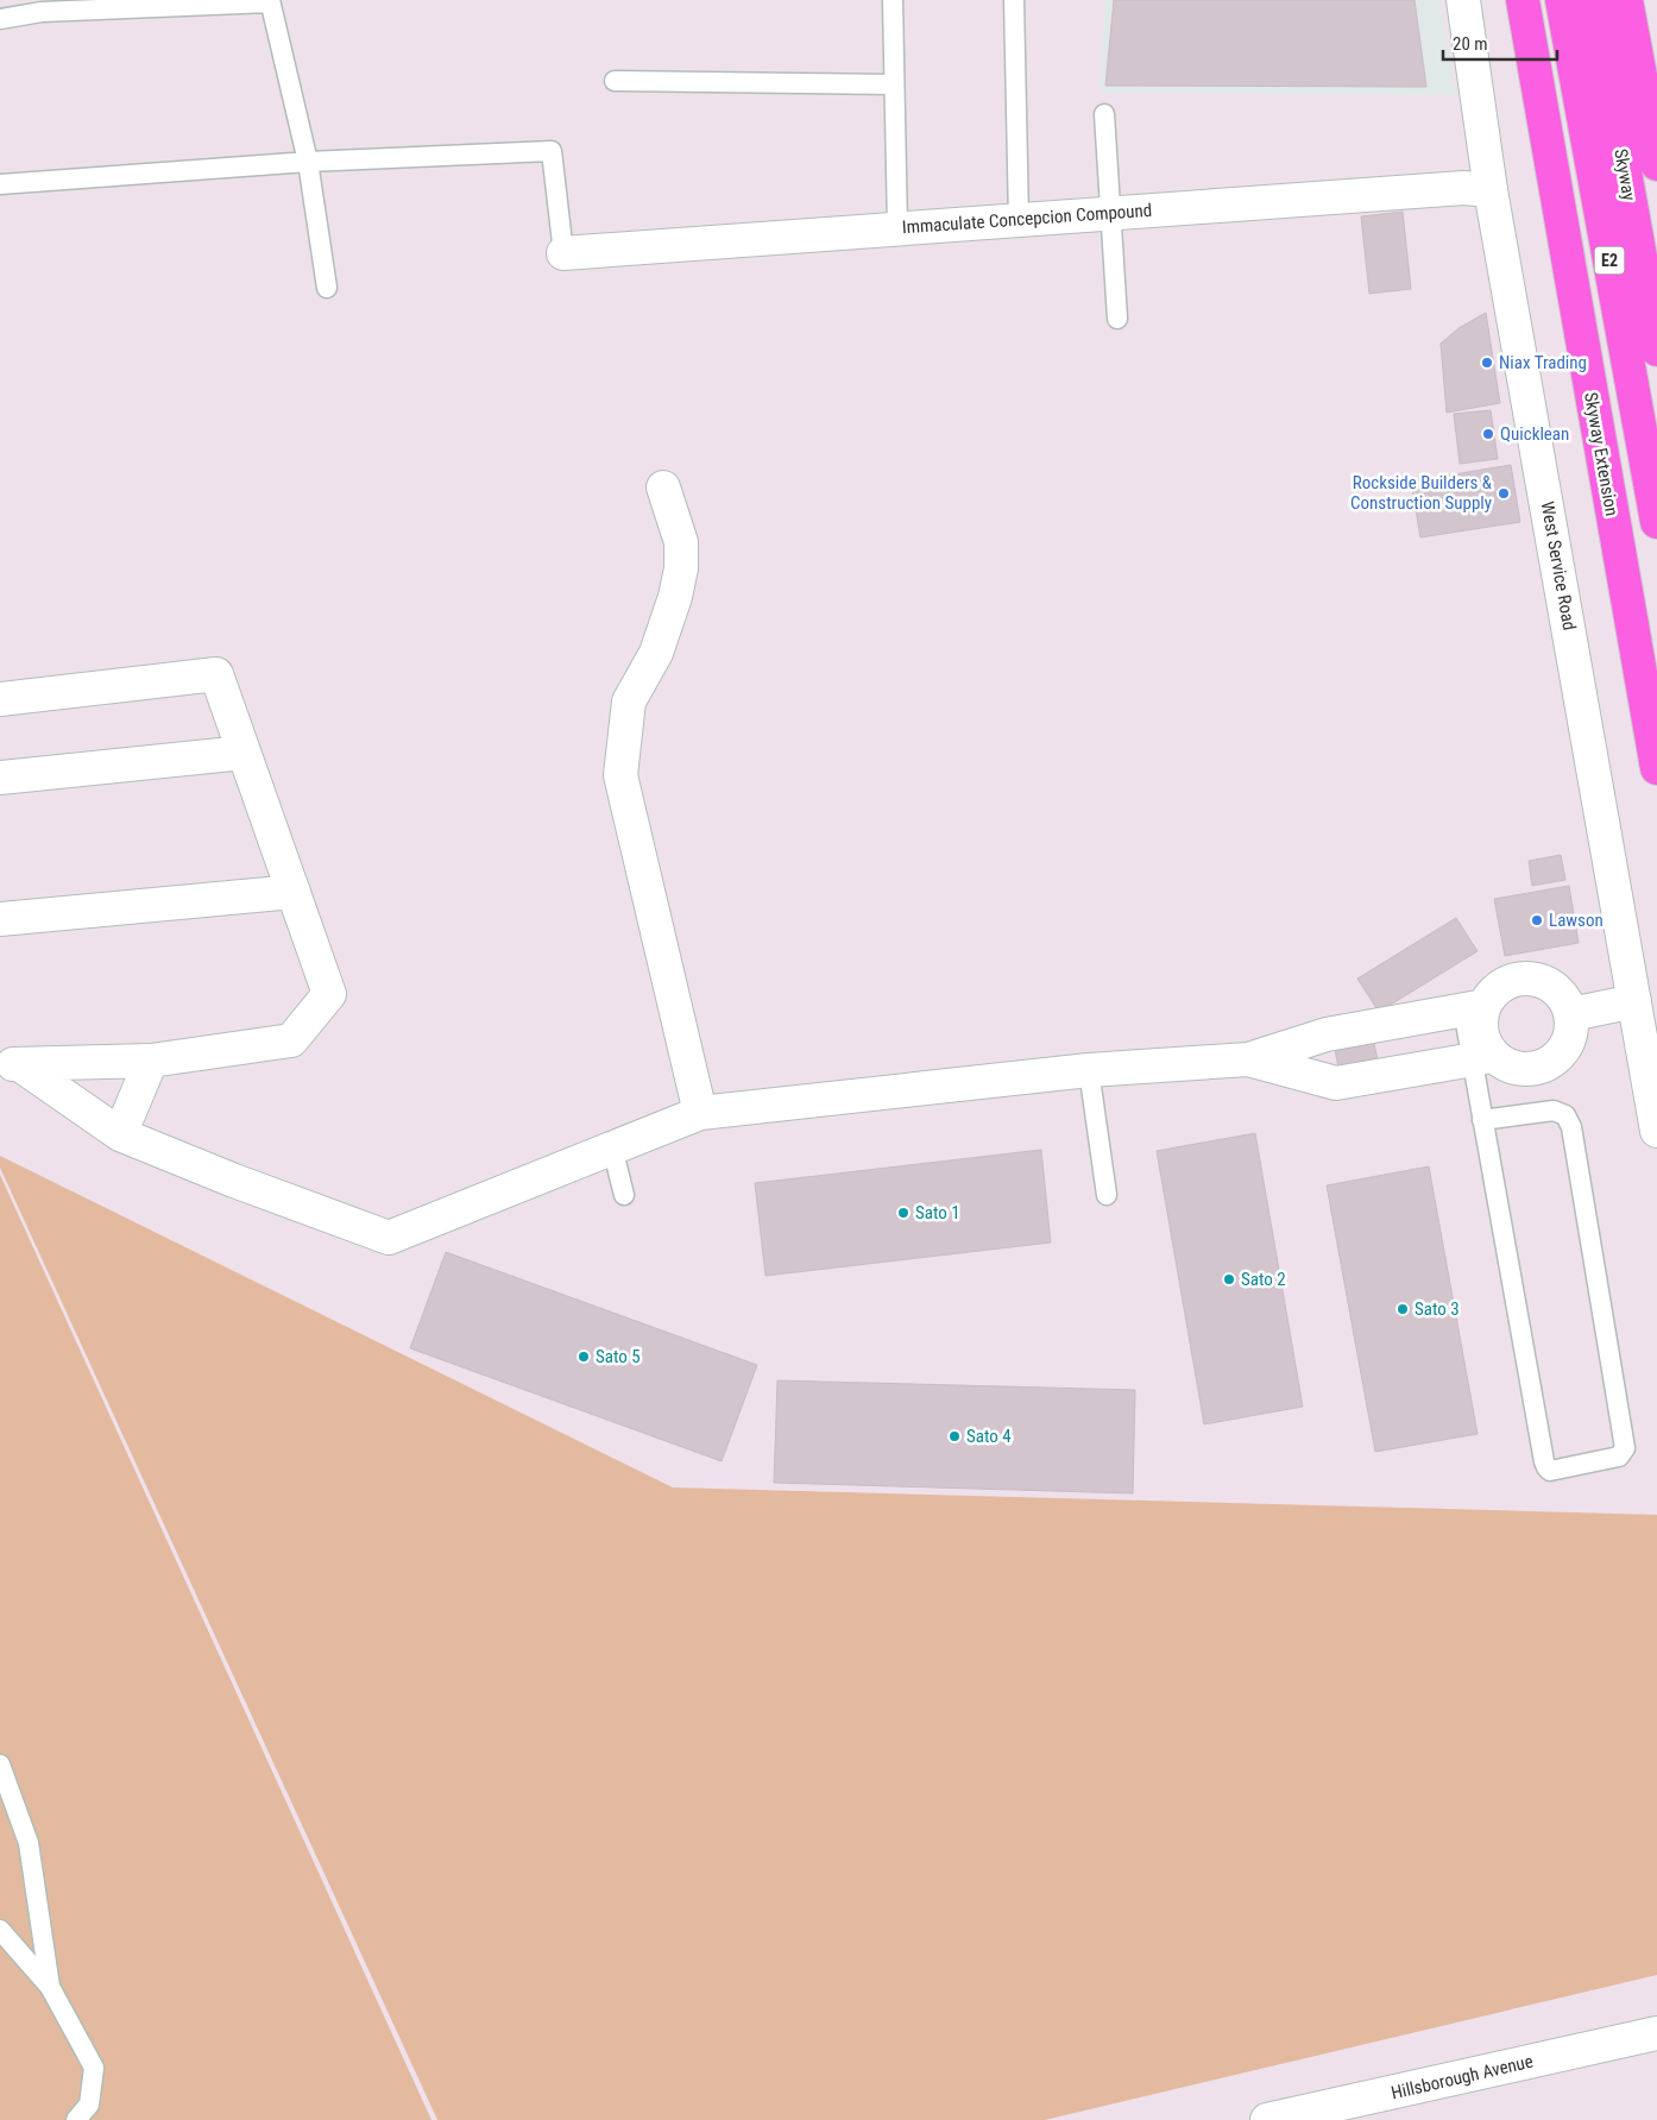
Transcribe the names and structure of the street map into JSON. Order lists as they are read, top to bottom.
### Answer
{
  "streets": {
    "highway": ["Skyway", "E2", "Skyway Extension"],
    "street": ["Immaculate Concepcion Compound", "West Service Road", "Hillsborough Avenue"]
  },
  "crossings": [
    ["Immaculate Concepcion Compound", "West Service Road"]
  ],
  "places": [
    "Niax Trading",
    "Quicklean",
    "Rockside Builders & Construction Supply",
    "Lawson",
    "Sato 1",
    "Sato 2",
    "Sato 3",
    "Sato 5",
    "Sato 4"
  ],
  "scale_bar": "20 m"
}
